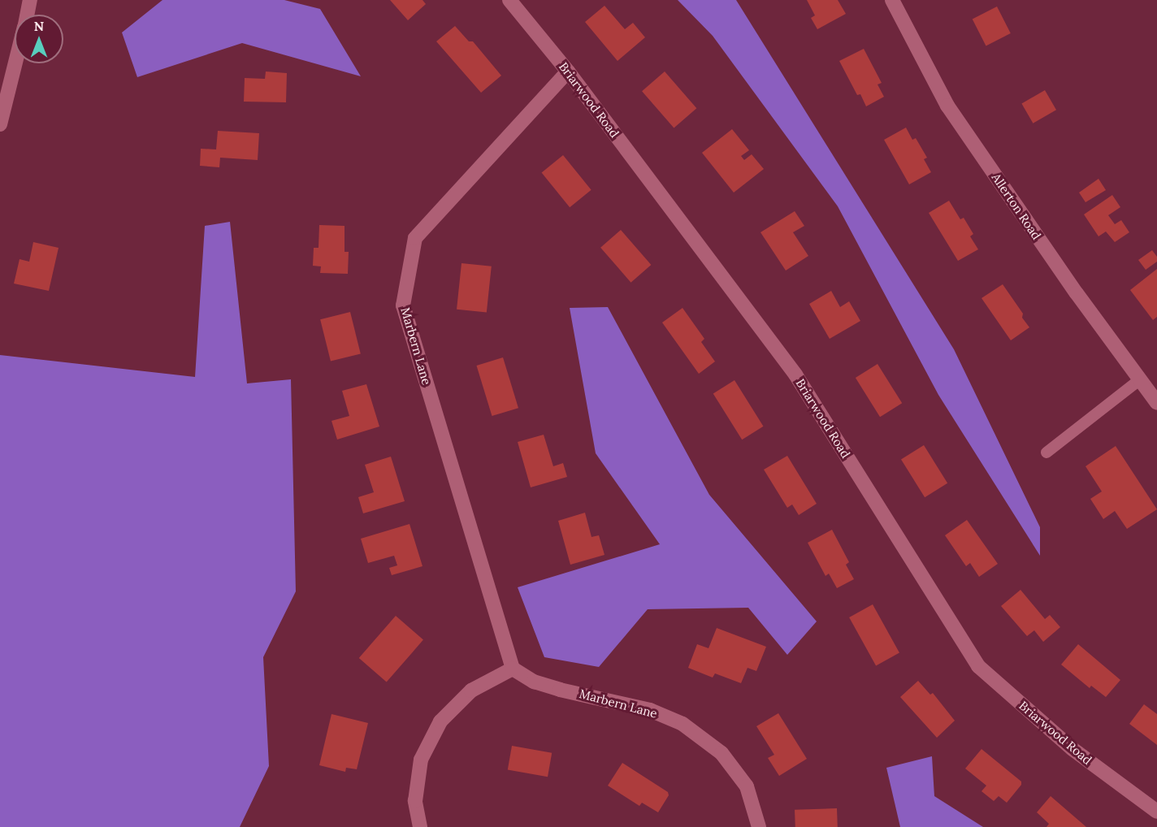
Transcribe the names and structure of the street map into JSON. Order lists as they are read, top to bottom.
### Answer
{
  "streets": {
    "street": ["Briarwood Road", "Allerton Road", "Marbern Lane"]
  },
  "crossings": [
    ["Briarwood Road", "Marbern Lane"]
  ],
  "north": "top"
}
